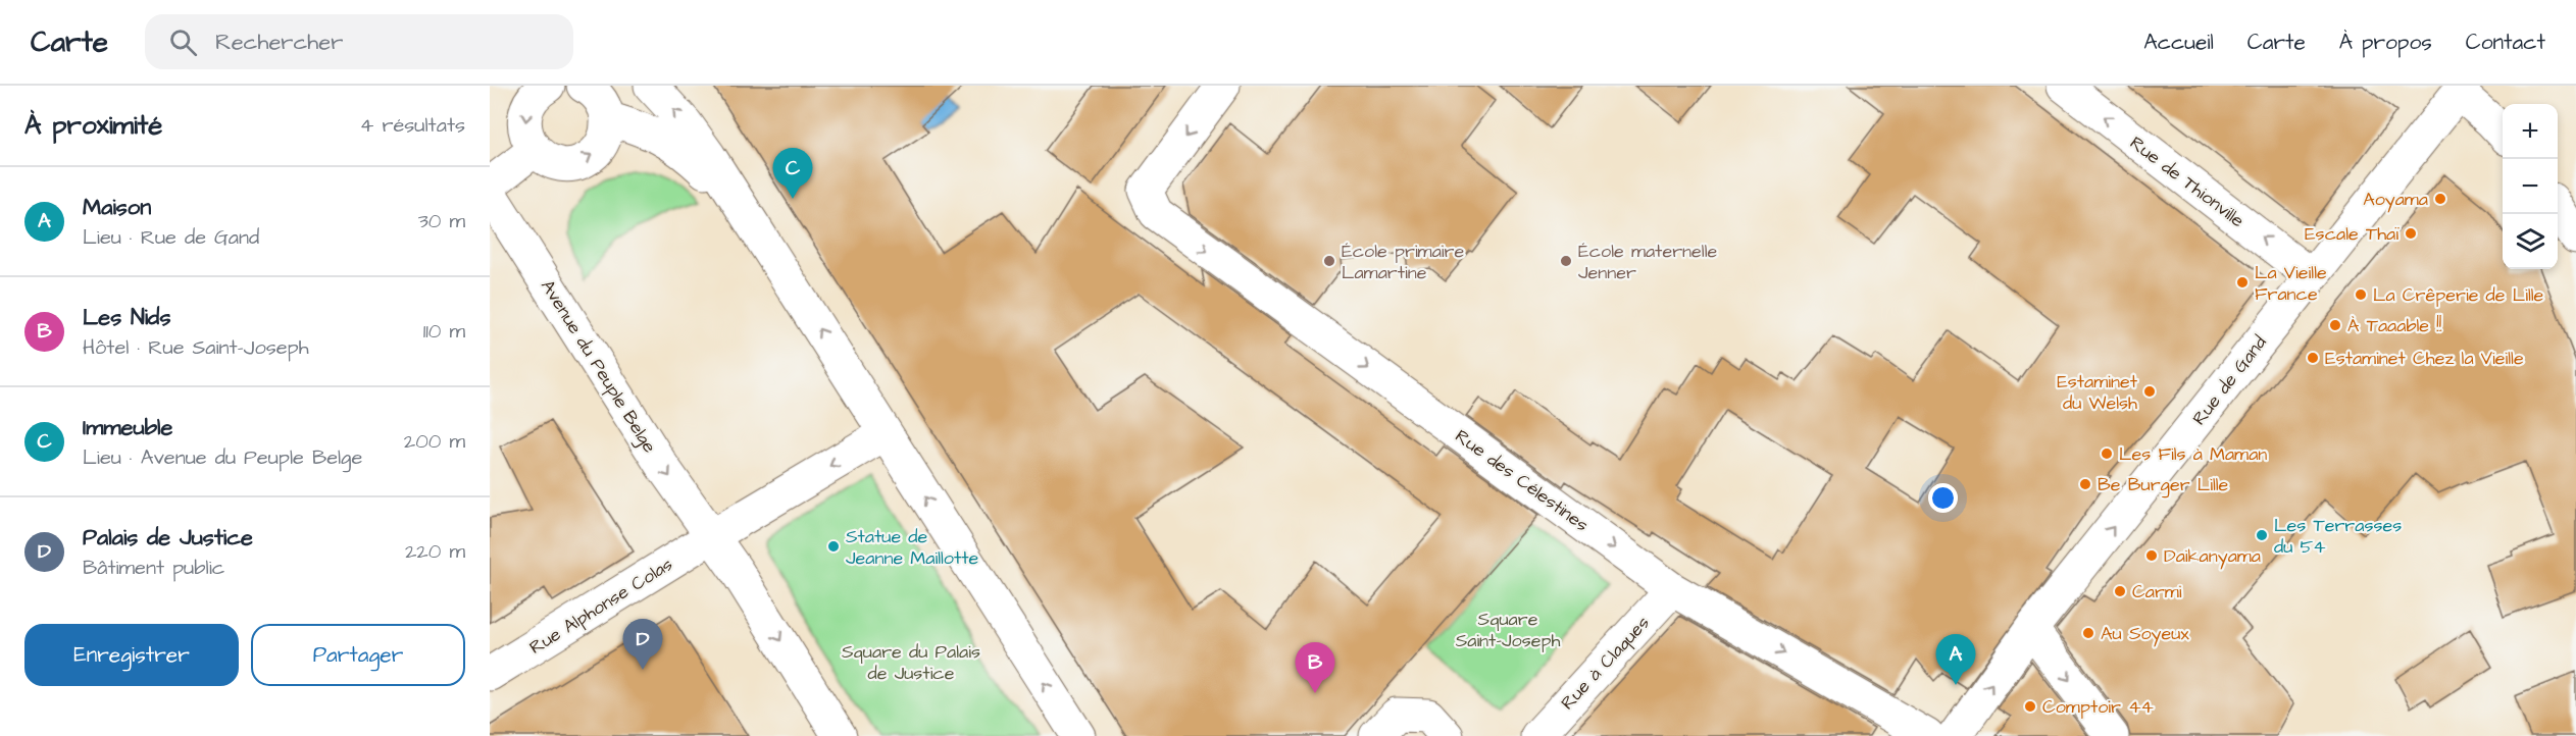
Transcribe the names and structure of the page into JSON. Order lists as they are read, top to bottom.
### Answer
{
  "streets": {
    "street": [
      "Rue de Thionville",
      "Avenue du Peuple Belge",
      "Rue de Gand",
      "Rue des Célestines",
      "Rue Alphonse Colas",
      "Rue à Claques"
    ]
  },
  "crossings": [
    ["Rue de Thionville", "Rue de Gand"],
    ["Avenue du Peuple Belge", "Rue Alphonse Colas"],
    ["Rue des Célestines", "Rue à Claques"]
  ],
  "one_way": ["Rue de Thionville", "Rue de Gand", "Rue des Célestines"],
  "parks": ["Square Saint-Joseph", "Square du Palais de Justice"],
  "places": [
    "Aoyama",
    "Escale Thaï",
    "École primaire Lamartine",
    "École maternelle Jenner",
    "La Vieille France",
    "La Crêperie de Lille",
    "À Taaable !!",
    "Estaminet Chez la Vieille",
    "Estaminet du Welsh",
    "Les Fils à Maman",
    "Be Burger Lille",
    "Les Terrasses du 54",
    "Statue de Jeanne Maillotte",
    "Daikanyama",
    "Carmi",
    "Au Soyeux",
    "Comptoir 44"
  ],
  "page": {
    "header": "Carte",
    "search": "Rechercher",
    "nav": [
      "Accueil",
      "Carte",
      "À propos",
      "Contact"
    ],
    "heading": ["À proximité", "4 résultats"],
    "map_buttons": ["+", "−"],
    "pins": [
      "C",
      "D",
      "A",
      "B"
    ],
    "list": [
      {
        "mark": "A",
        "name": "Maison",
        "note": "Lieu · Rue de Gand",
        "value": "30 m"
      },
      {
        "mark": "B",
        "name": "Les Nids",
        "note": "Hôtel · Rue Saint-Joseph",
        "value": "110 m"
      },
      {
        "mark": "C",
        "name": "Immeuble",
        "note": "Lieu · Avenue du Peuple Belge",
        "value": "200 m"
      },
      {
        "mark": "D",
        "name": "Palais de Justice",
        "note": "Bâtiment public",
        "value": "220 m"
      }
    ],
    "buttons": ["Enregistrer", "Partager"]
  }
}
